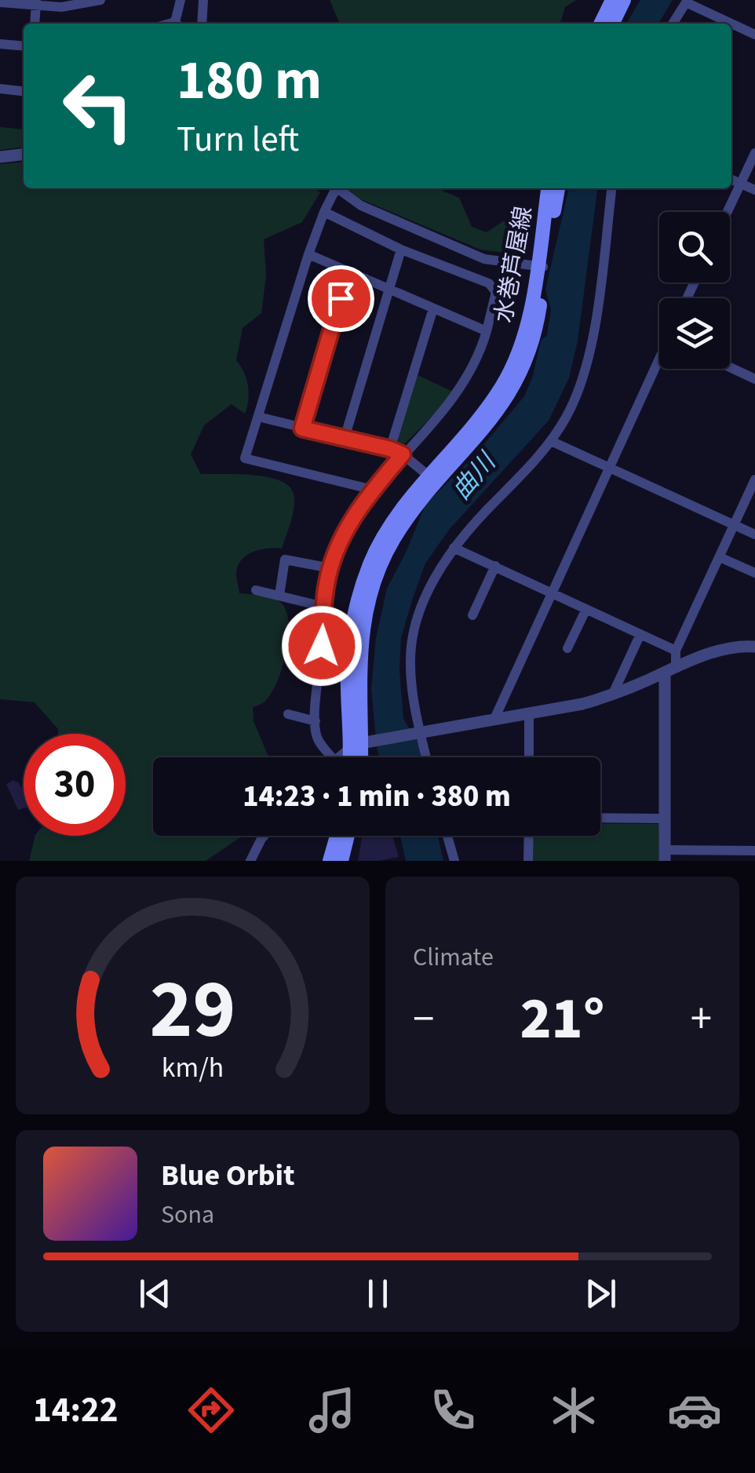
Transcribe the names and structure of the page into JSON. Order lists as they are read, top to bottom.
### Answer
{
  "streets": {
    "main road": ["水巻芦屋線"]
  },
  "water": ["曲川"],
  "page": {
    "turn": ["180 m", "Turn left"],
    "limit": "30",
    "trip": "14:23 · 1 min · 380 m",
    "tile": "Climate",
    "heat": ["−", "21°", "+"],
    "song": ["Blue Orbit", "Sona"],
    "tabs": "14:22",
    "gauge": ["29", "km/h"]
  }
}
